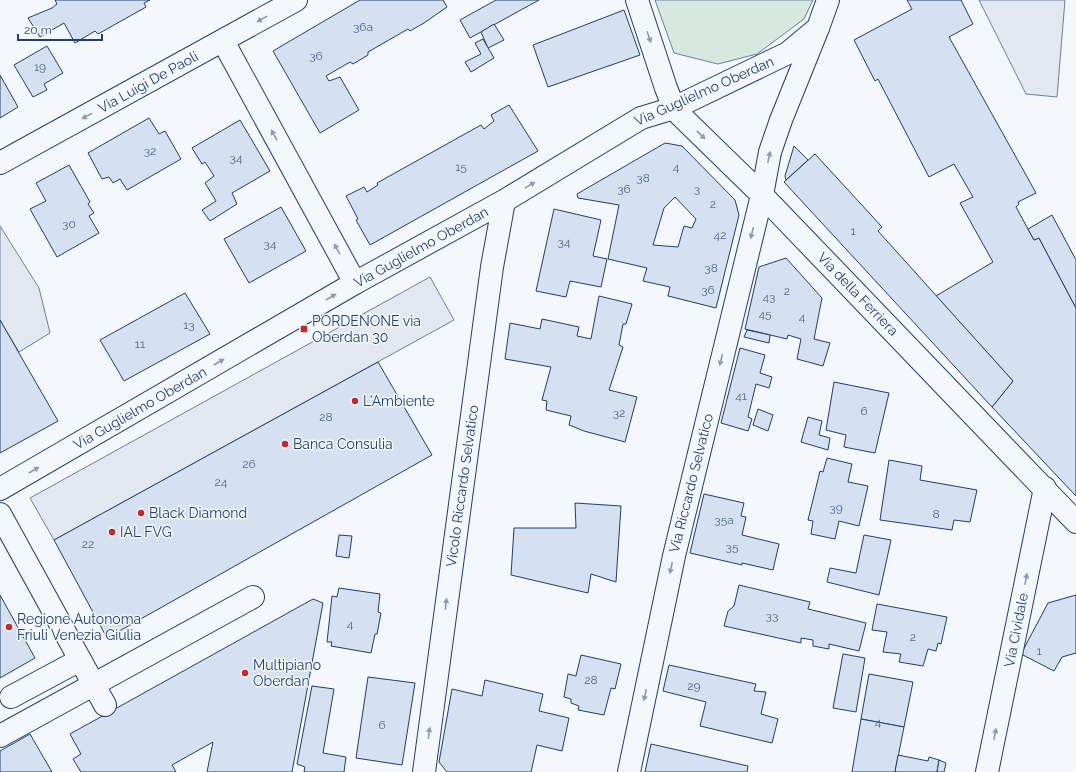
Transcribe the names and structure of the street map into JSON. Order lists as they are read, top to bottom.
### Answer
{
  "streets": {
    "street": [
      "Via Luigi De Paoli",
      "Via Guglielmo Oberdan",
      "Via della Ferriera",
      "Via Riccardo Selvatico",
      "Vicolo Riccardo Selvatico",
      "Via Cividale"
    ]
  },
  "crossings": [
    ["Via Guglielmo Oberdan", "Via della Ferriera"],
    ["Via Guglielmo Oberdan", "Vicolo Riccardo Selvatico"],
    ["Via della Ferriera", "Via Riccardo Selvatico"],
    ["Via della Ferriera", "Via Cividale"]
  ],
  "one_way": [
    "Via Luigi De Paoli",
    "Via Guglielmo Oberdan",
    "Via Riccardo Selvatico",
    "Vicolo Riccardo Selvatico",
    "Via Cividale"
  ],
  "places": {
    "transit": ["PORDENONE via Oberdan 30"],
    "other": [
      "L'Ambiente",
      "Banca Consulia",
      "Black Diamond",
      "IAL FVG",
      "Regione Autonoma Friuli Venezia Giulia",
      "Multipiano Oberdan"
    ]
  },
  "house_numbers": [
    "36a",
    "36",
    "19",
    "32",
    "34",
    "15",
    "4",
    "38",
    "36",
    "3",
    "2",
    "30",
    "1",
    "42",
    "34",
    "34",
    "38",
    "36",
    "2",
    "43",
    "45",
    "4",
    "13",
    "11",
    "41",
    "6",
    "32",
    "28",
    "26",
    "24",
    "39",
    "8",
    "35a",
    "22",
    "35",
    "33",
    "4",
    "2",
    "1",
    "28",
    "29",
    "4",
    "6"
  ],
  "scale_bar": "20 m"
}
